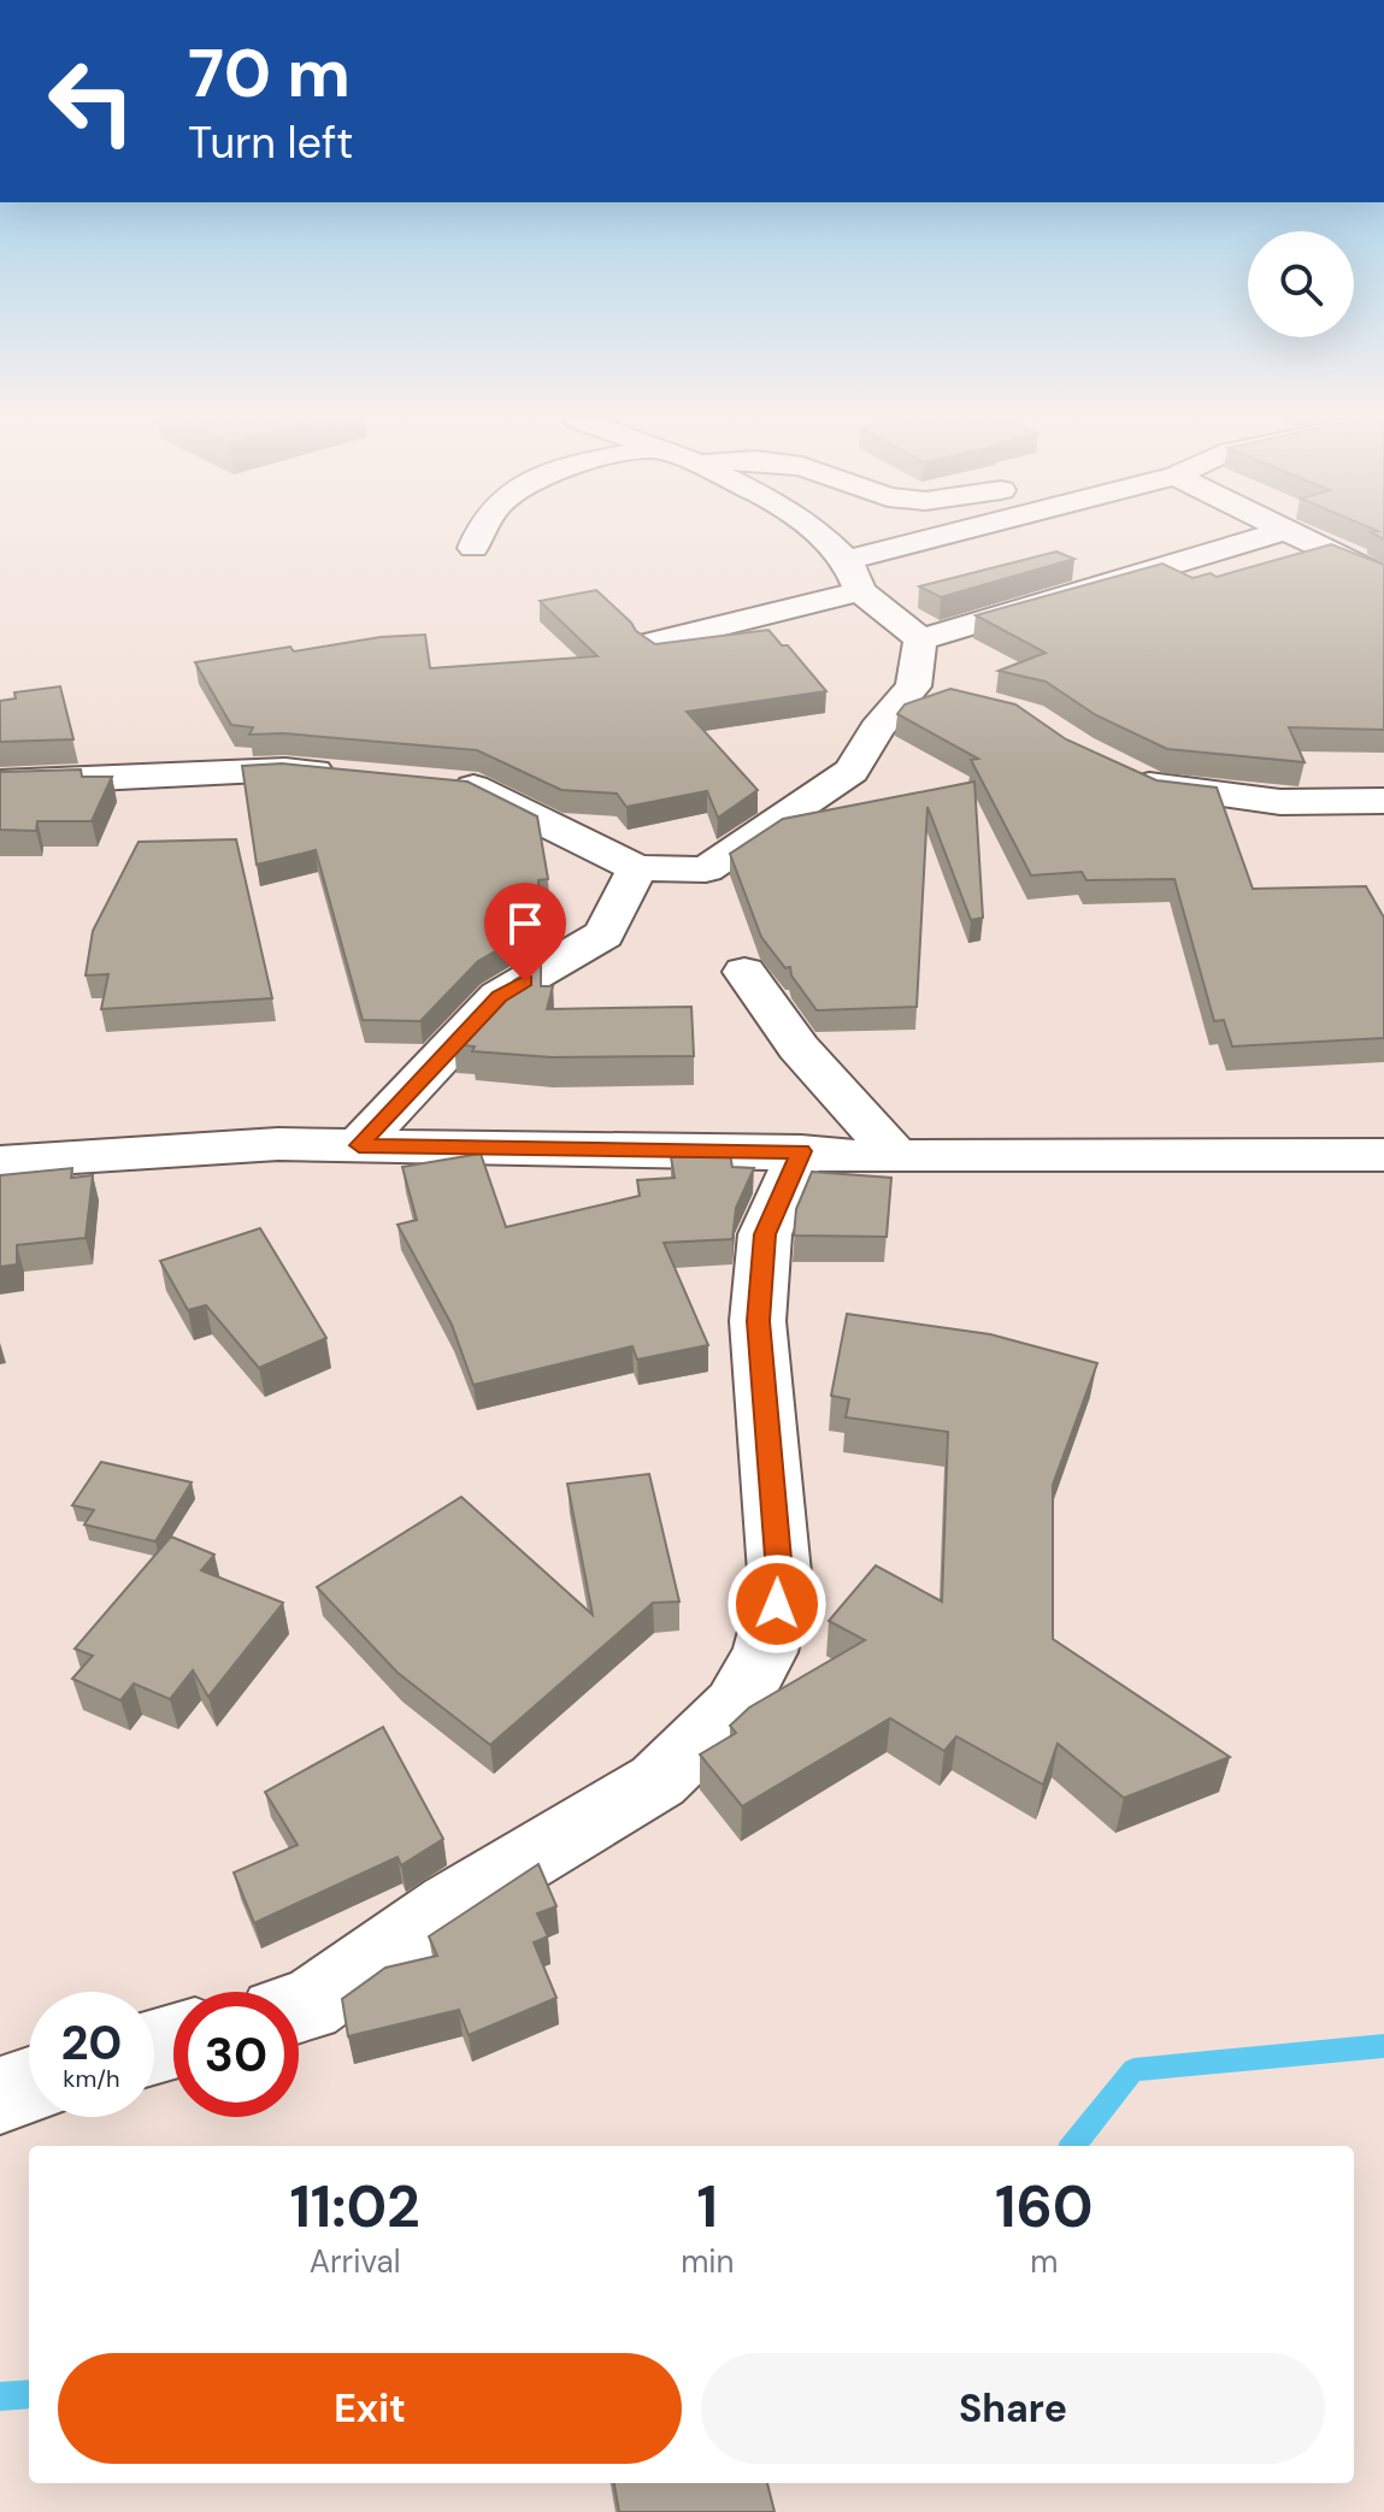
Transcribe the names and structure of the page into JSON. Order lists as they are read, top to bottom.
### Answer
{
  "page": {
    "turn": ["70 m", "Turn left"],
    "speed": "20 km/h",
    "limit": "30",
    "eta": [
      "11:02",
      "Arrival",
      "1",
      "min",
      "160",
      "m"
    ],
    "buttons": ["Exit", "Share"]
  }
}
